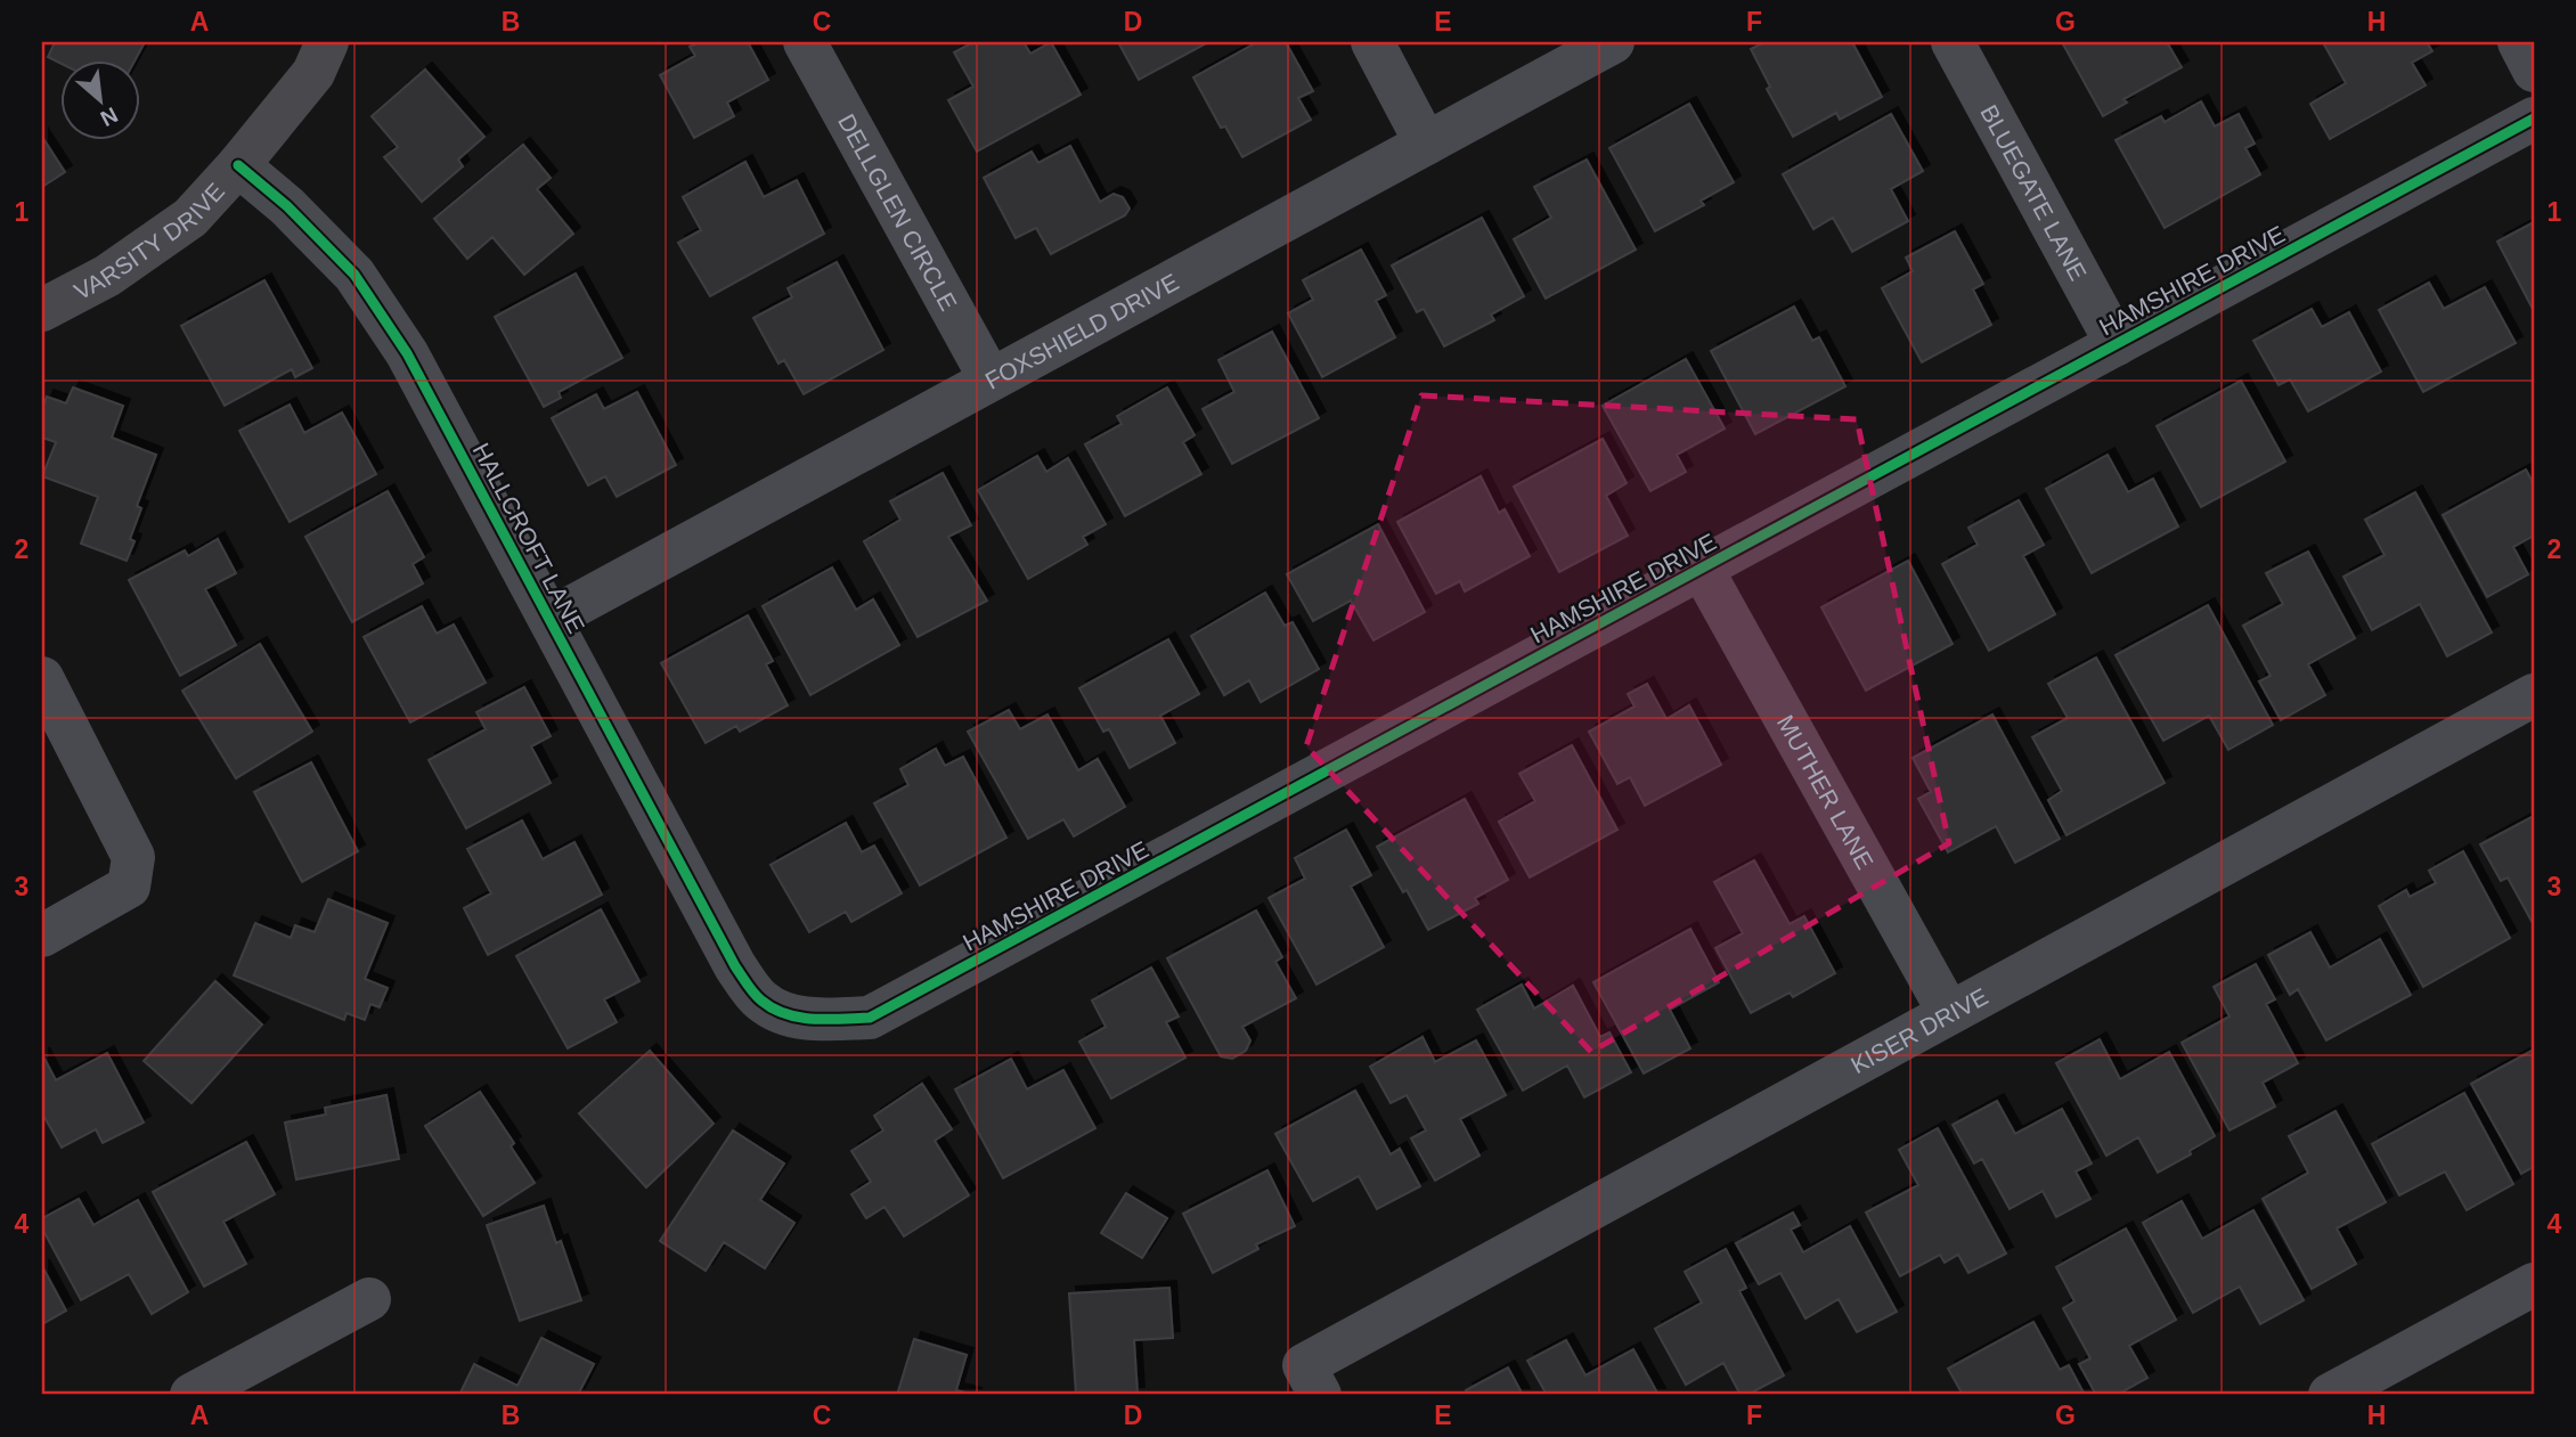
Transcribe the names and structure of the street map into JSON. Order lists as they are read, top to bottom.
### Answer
{
  "streets": {
    "street": [
      "BLUEGATE LANE",
      "DELLGLEN CIRCLE",
      "VARSITY DRIVE",
      "HAMSHIRE DRIVE",
      "FOXSHIELD DRIVE",
      "HALLCROFT LANE",
      "MUTHER LANE",
      "KISER DRIVE"
    ]
  },
  "crossings": [
    ["BLUEGATE LANE", "HAMSHIRE DRIVE"],
    ["DELLGLEN CIRCLE", "FOXSHIELD DRIVE"],
    ["VARSITY DRIVE", "HALLCROFT LANE"],
    ["HAMSHIRE DRIVE", "HALLCROFT LANE"],
    ["HAMSHIRE DRIVE", "MUTHER LANE"],
    ["FOXSHIELD DRIVE", "HALLCROFT LANE"],
    ["MUTHER LANE", "KISER DRIVE"]
  ],
  "north": "bottom right",
  "grid": {
    "columns": [
      "A",
      "B",
      "C",
      "D",
      "E",
      "F",
      "G",
      "H"
    ],
    "rows": [
      "1",
      "2",
      "3",
      "4"
    ]
  }
}
